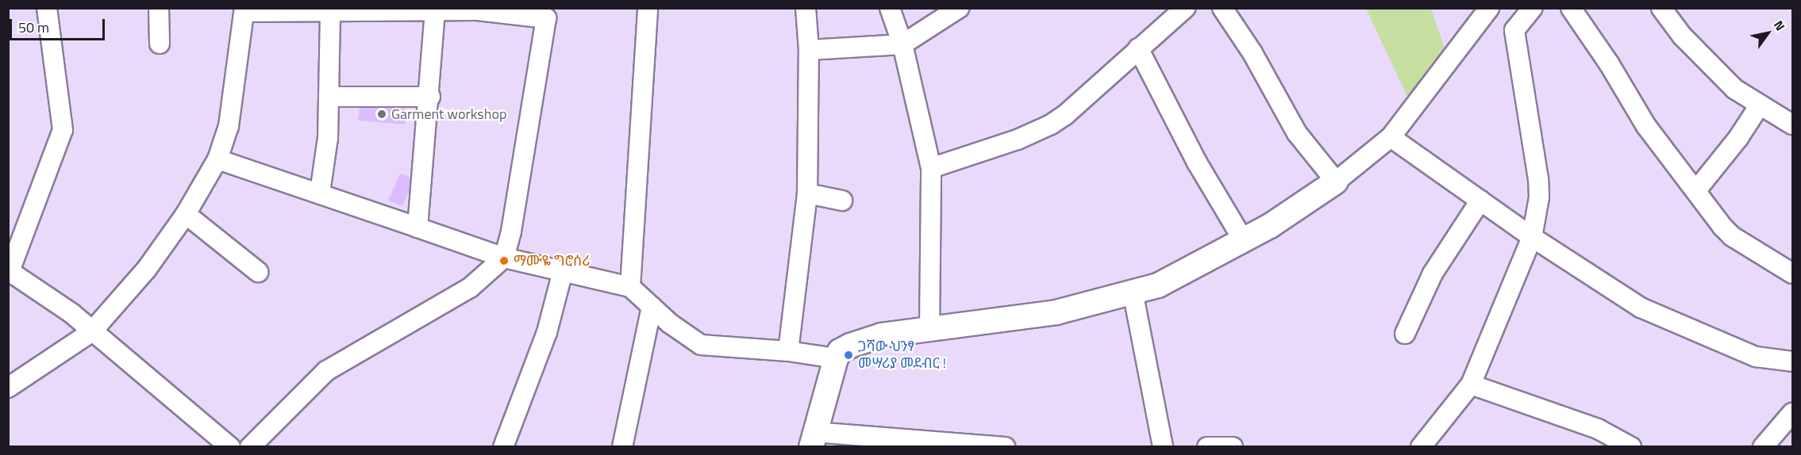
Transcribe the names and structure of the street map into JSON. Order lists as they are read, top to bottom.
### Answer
{
  "places": ["Garment workshop", "ማሙዬ ግሮሰሪ", "ጋሻው ህንፃ መሣሪያ መደብር !"],
  "scale_bar": "50 m",
  "north": "top right"
}
